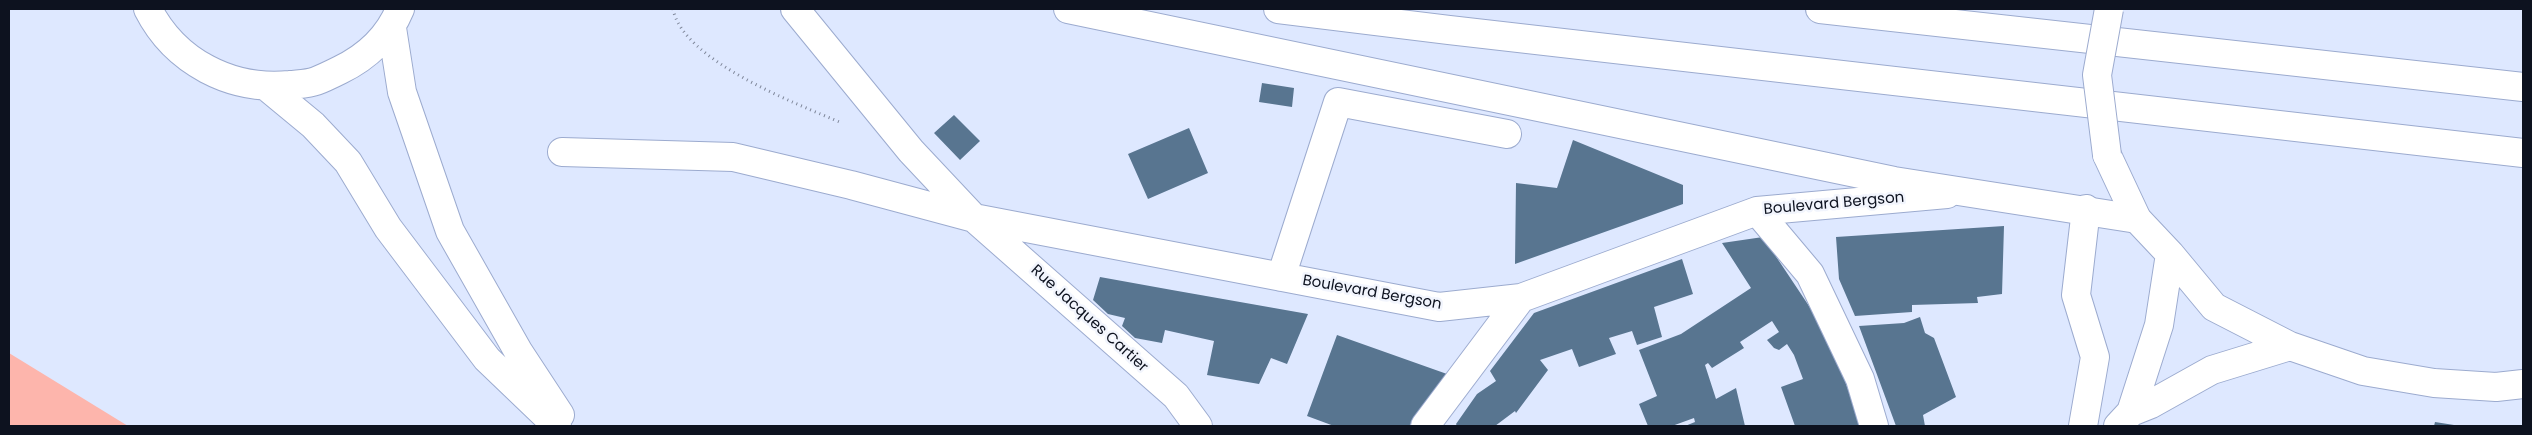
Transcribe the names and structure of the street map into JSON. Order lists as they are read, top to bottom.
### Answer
{
  "streets": {
    "main road": ["Boulevard Bergson", "Rue Jacques Cartier"]
  },
  "crossings": [
    ["Boulevard Bergson", "Rue Jacques Cartier"]
  ]
}
